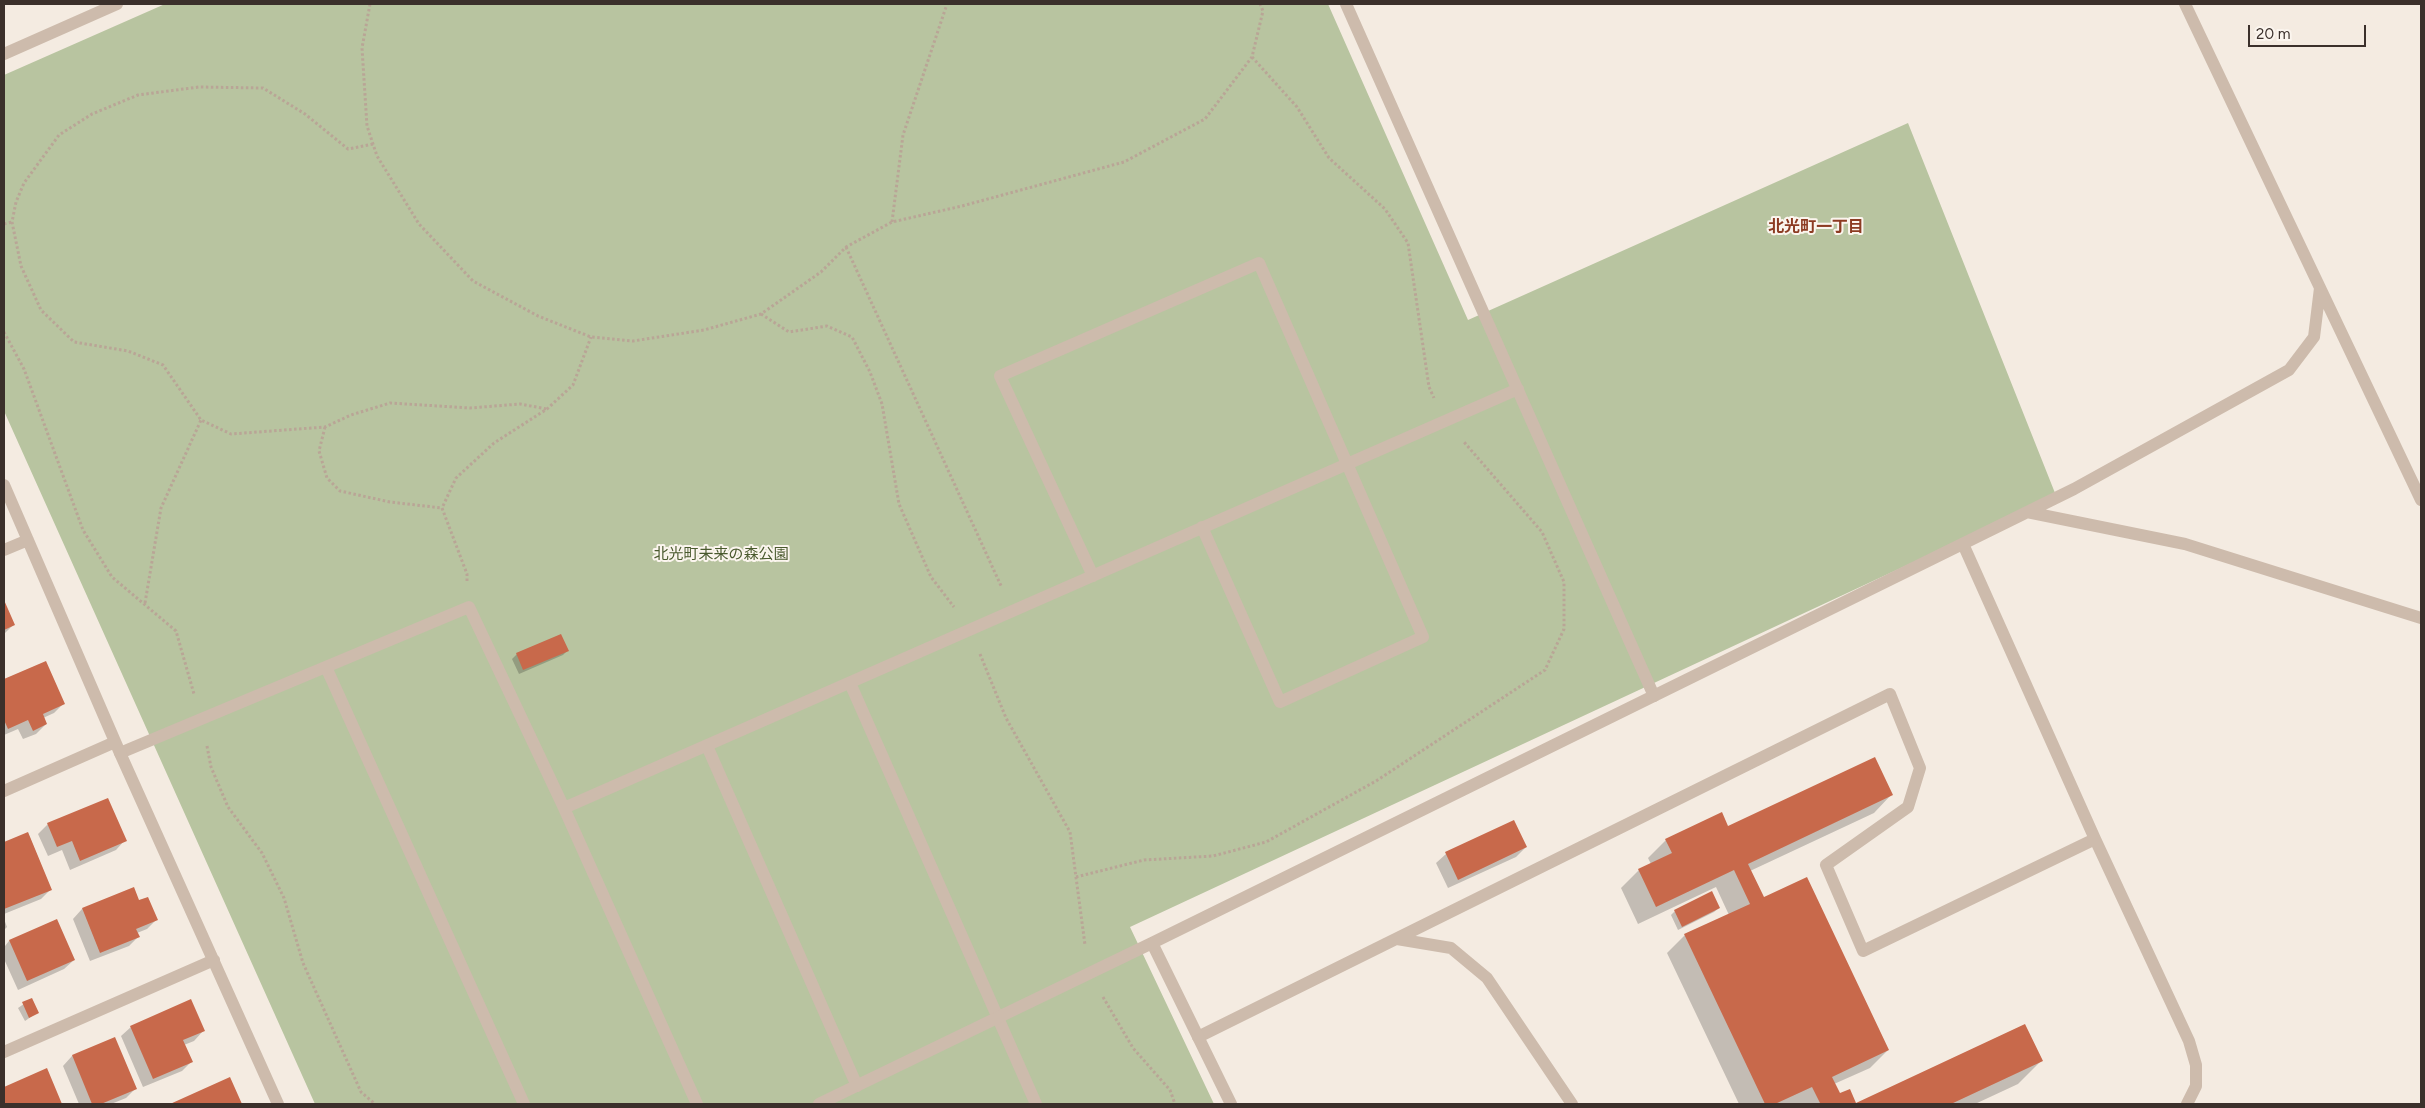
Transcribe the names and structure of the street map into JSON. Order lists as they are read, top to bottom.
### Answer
{
  "districts": ["北光町一丁目"],
  "parks": ["北光町未来の森公園"],
  "scale_bar": "20 m"
}
